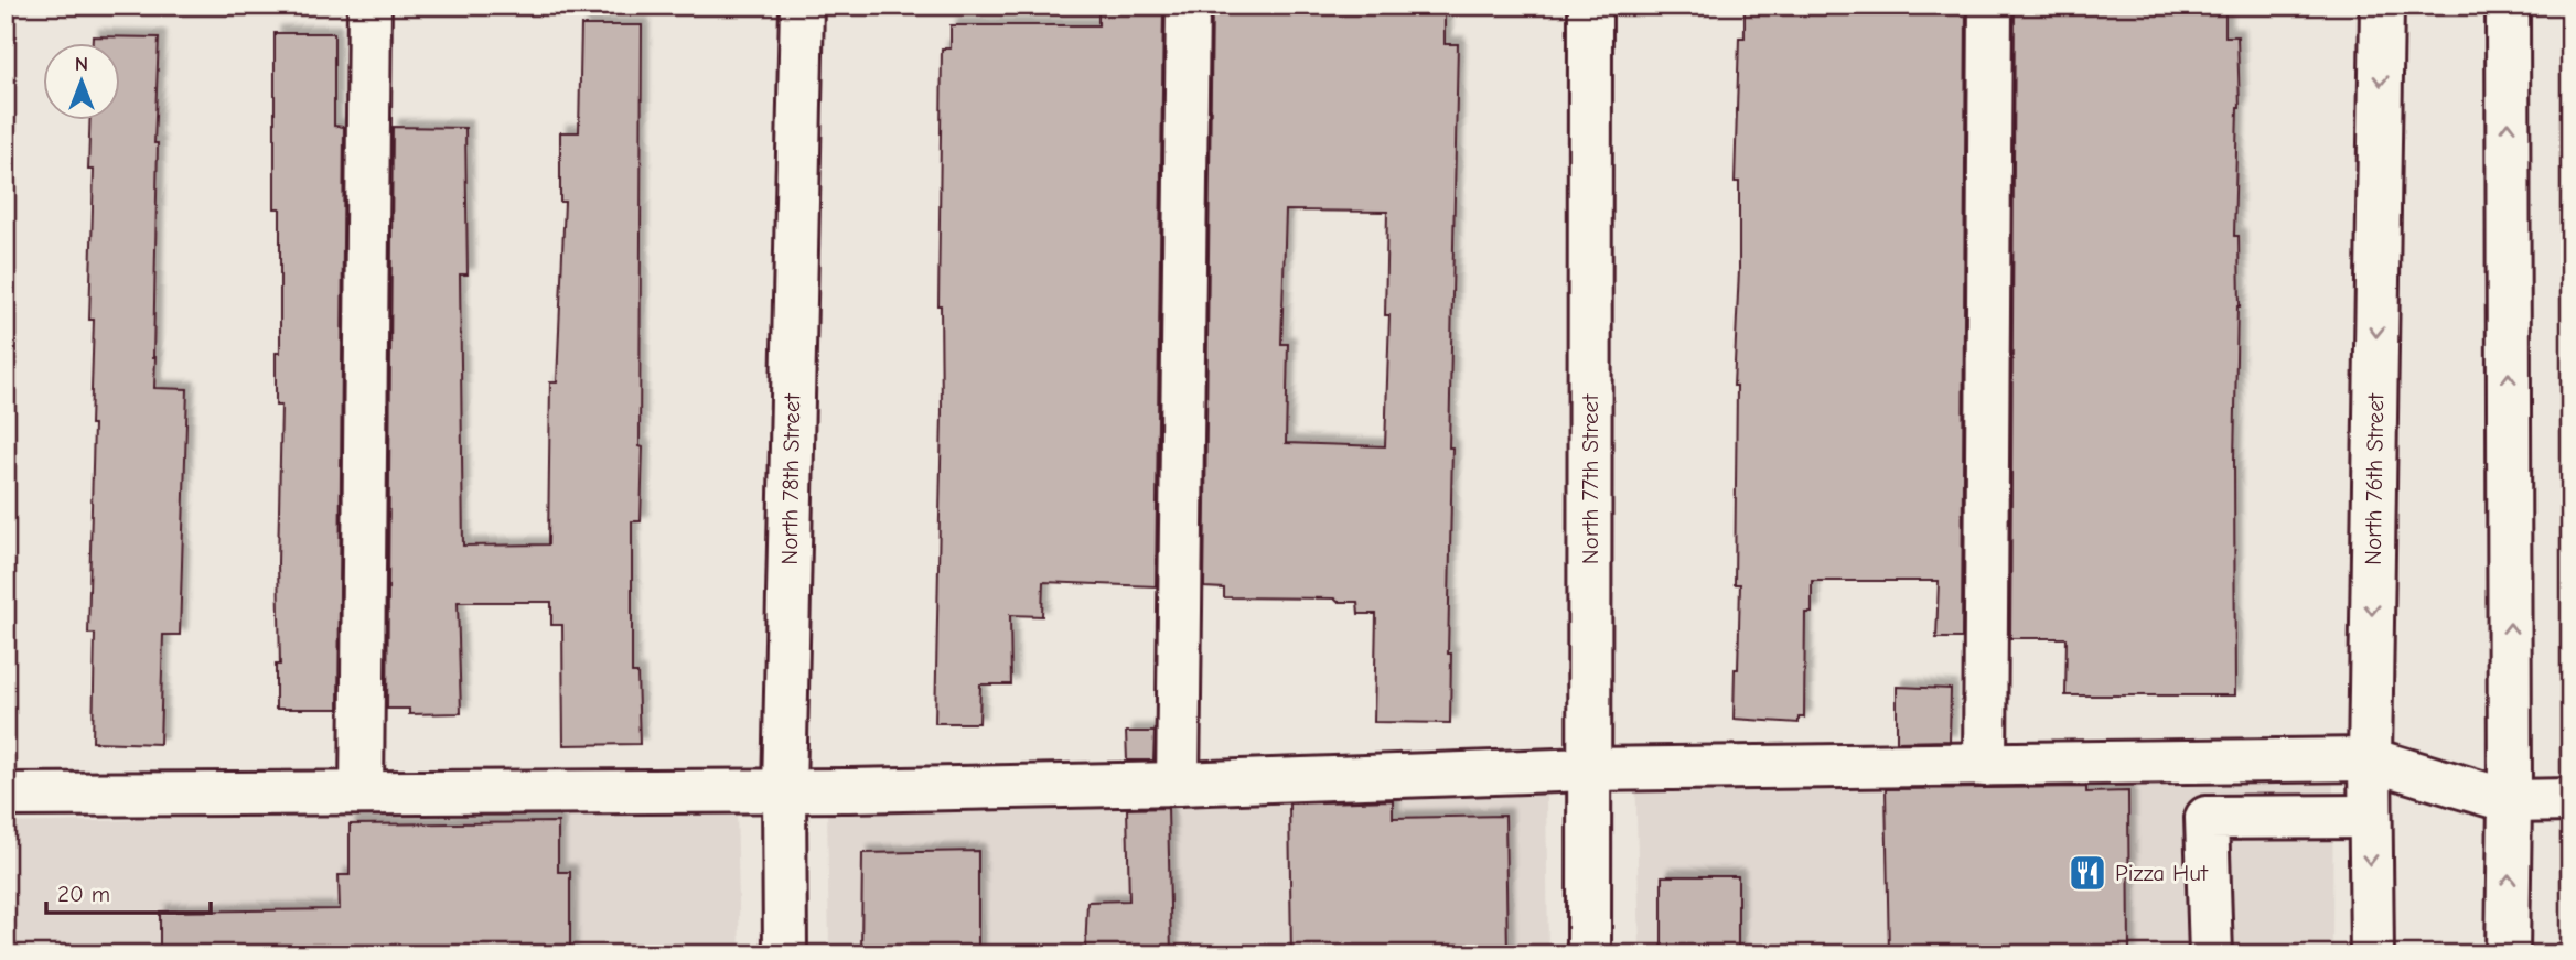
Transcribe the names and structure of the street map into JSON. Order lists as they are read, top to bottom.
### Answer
{
  "streets": {
    "main road": ["North 78th Street", "North 77th Street", "North 76th Street"]
  },
  "places": {
    "restaurant": ["Pizza Hut"]
  },
  "scale_bar": "20 m",
  "north": "top"
}
